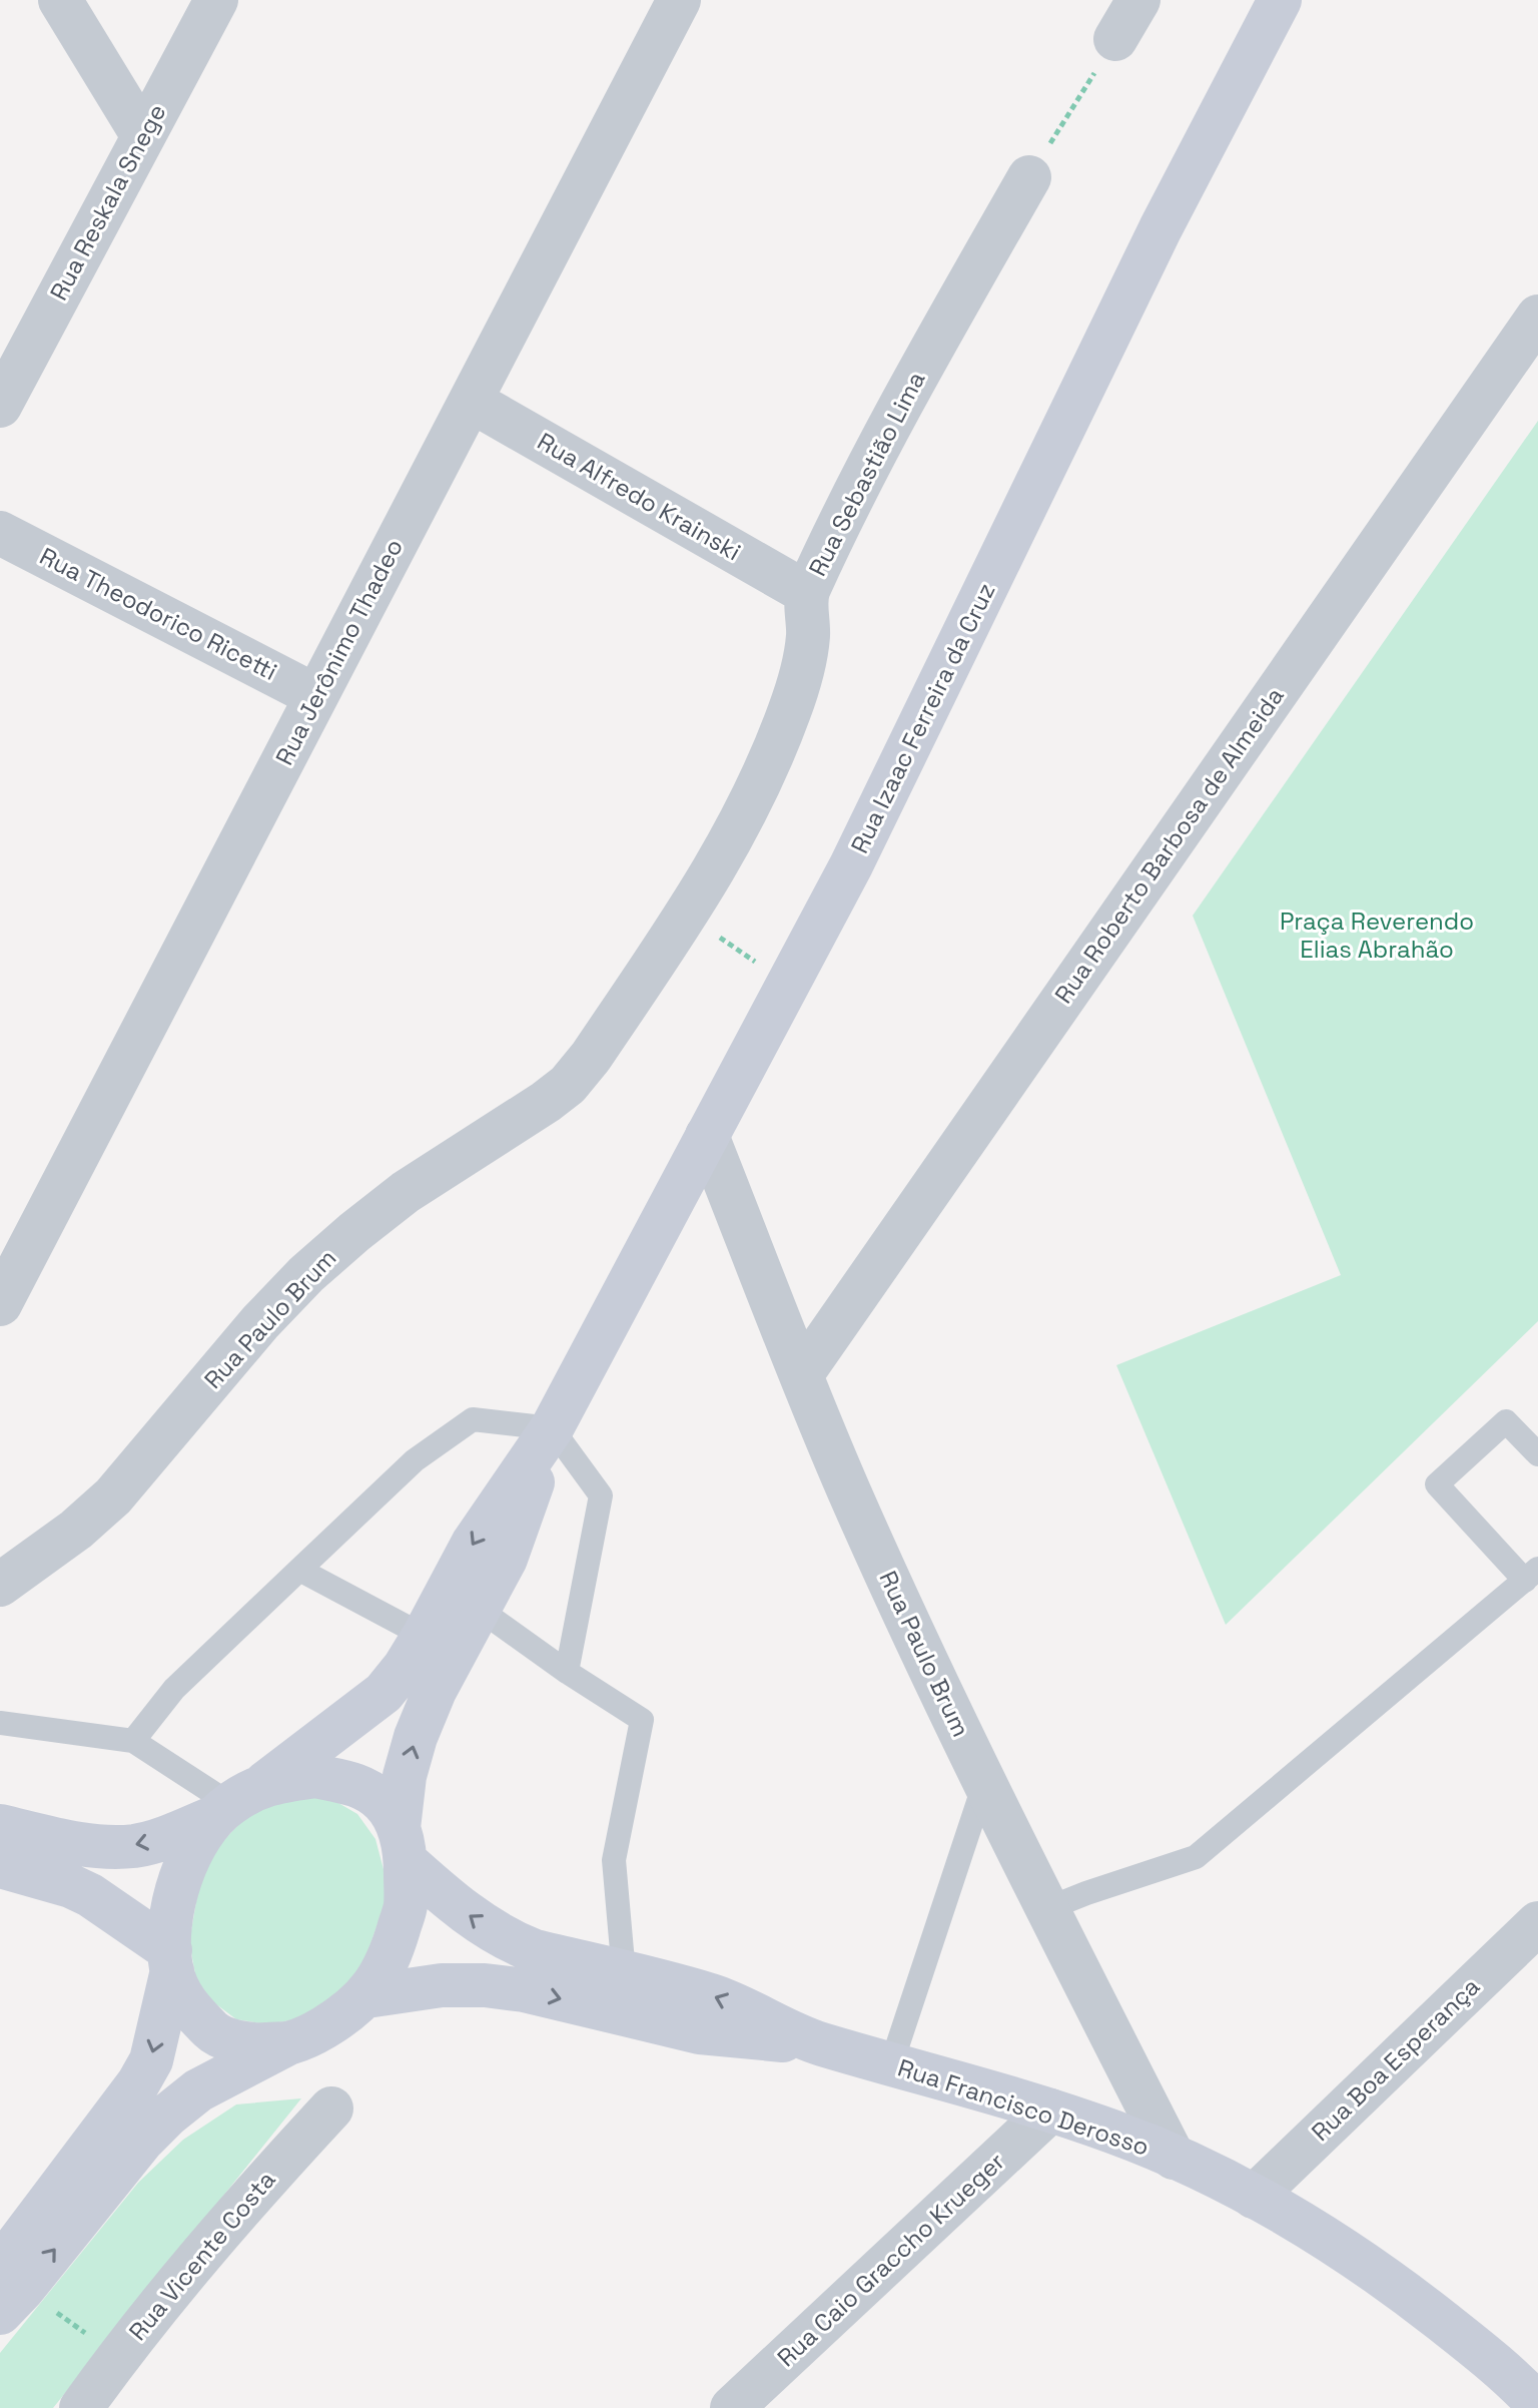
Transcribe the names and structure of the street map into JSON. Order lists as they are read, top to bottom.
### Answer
{
  "streets": {
    "main road": ["Rua Izaac Ferreira da Cruz", "Rua Francisco Derosso"],
    "street": [
      "Rua Reskala Snege",
      "Rua Sebastião Lima",
      "Rua Alfredo Krainski",
      "Rua Theodorico Ricetti",
      "Rua Jerônimo Thadeo",
      "Rua Roberto Barbosa de Almeida",
      "Rua Paulo Brum",
      "Rua Boa Esperança",
      "Rua Vicente Costa",
      "Rua Caio Graccho Krueger"
    ]
  },
  "crossings": [
    ["Rua Sebastião Lima", "Rua Alfredo Krainski"],
    ["Rua Sebastião Lima", "Rua Paulo Brum"],
    ["Rua Alfredo Krainski", "Rua Jerônimo Thadeo"],
    ["Rua Theodorico Ricetti", "Rua Jerônimo Thadeo"],
    ["Rua Izaac Ferreira da Cruz", "Rua Paulo Brum"],
    ["Rua Izaac Ferreira da Cruz", "Rua Francisco Derosso"],
    ["Rua Roberto Barbosa de Almeida", "Rua Paulo Brum"],
    ["Rua Paulo Brum", "Rua Francisco Derosso"],
    ["Rua Boa Esperança", "Rua Francisco Derosso"],
    ["Rua Francisco Derosso", "Rua Caio Graccho Krueger"]
  ],
  "parks": ["Praça Reverendo Elias Abrahão"]
}
